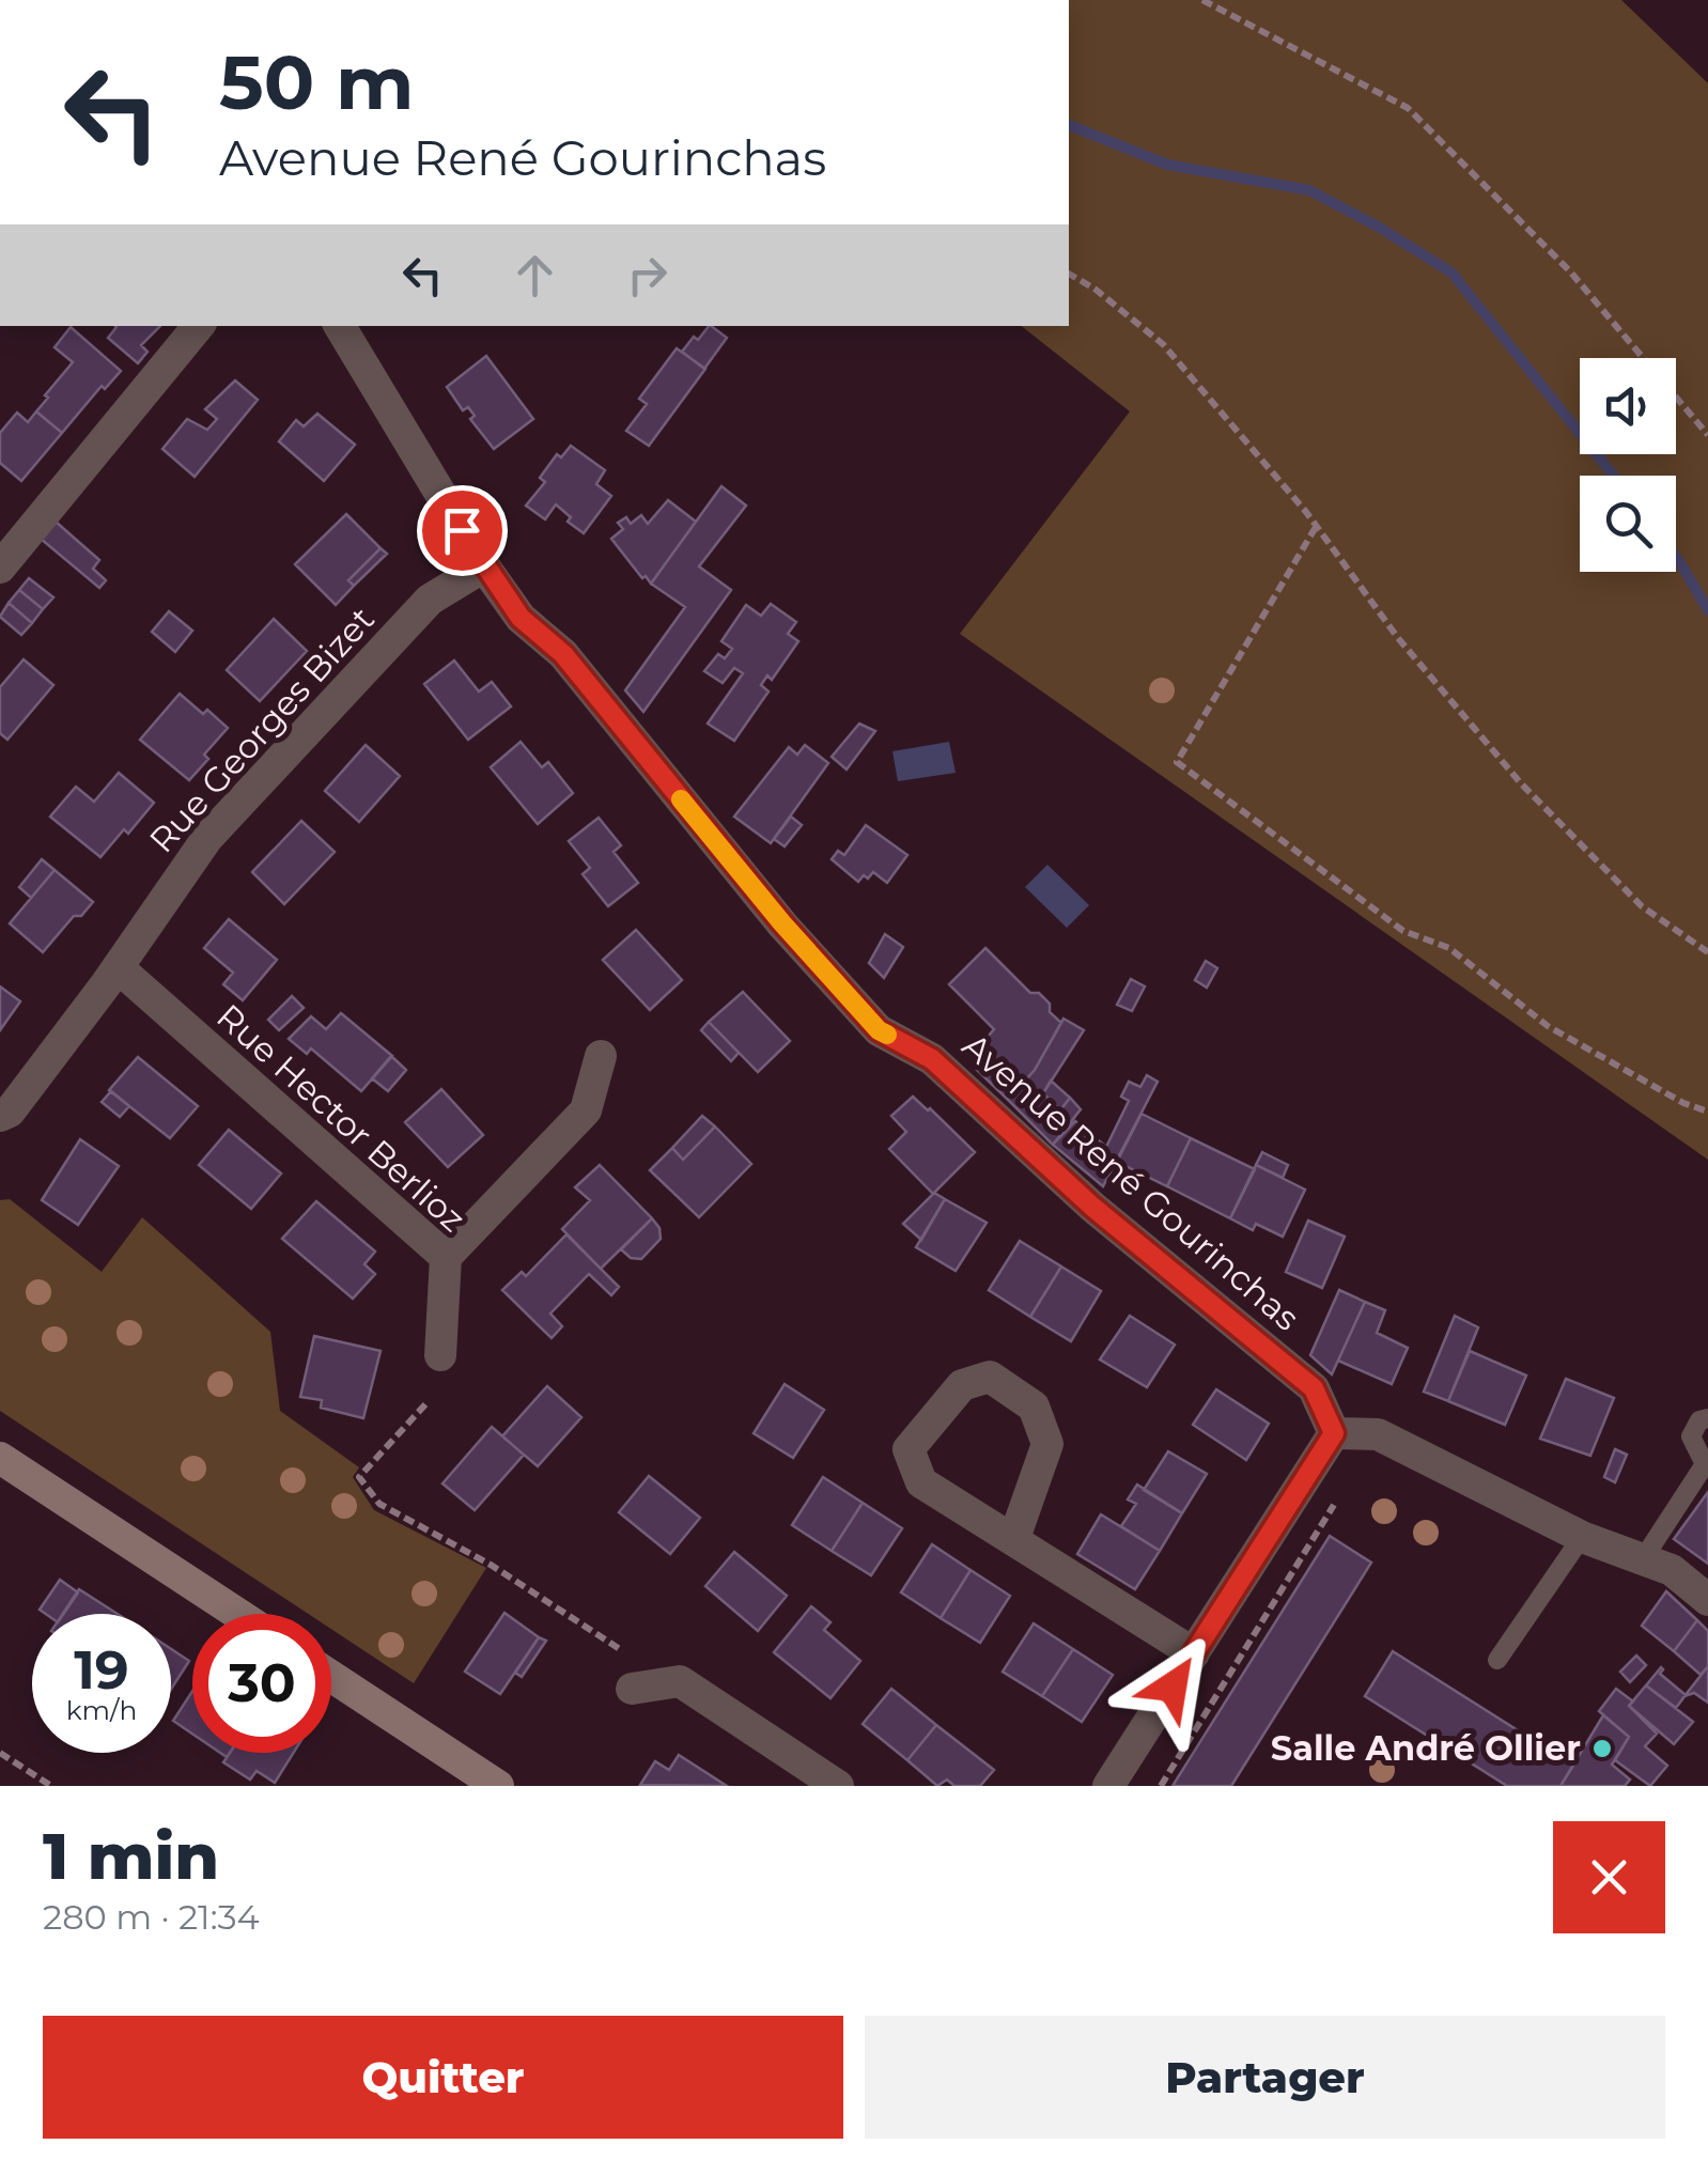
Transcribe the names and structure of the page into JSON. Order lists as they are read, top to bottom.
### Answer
{
  "streets": {
    "street": ["Rue Georges Bizet", "Rue Hector Berlioz", "Avenue René Gourinchas"]
  },
  "crossings": [
    ["Rue Georges Bizet", "Rue Hector Berlioz"],
    ["Rue Georges Bizet", "Avenue René Gourinchas"]
  ],
  "places": ["Salle André Ollier"],
  "page": {
    "turn": ["50 m", "Avenue René Gourinchas"],
    "speed": "19 km/h",
    "limit": "30",
    "heading": ["1 min", "280 m · 21:34"],
    "buttons": ["Quitter", "Partager"]
  }
}
